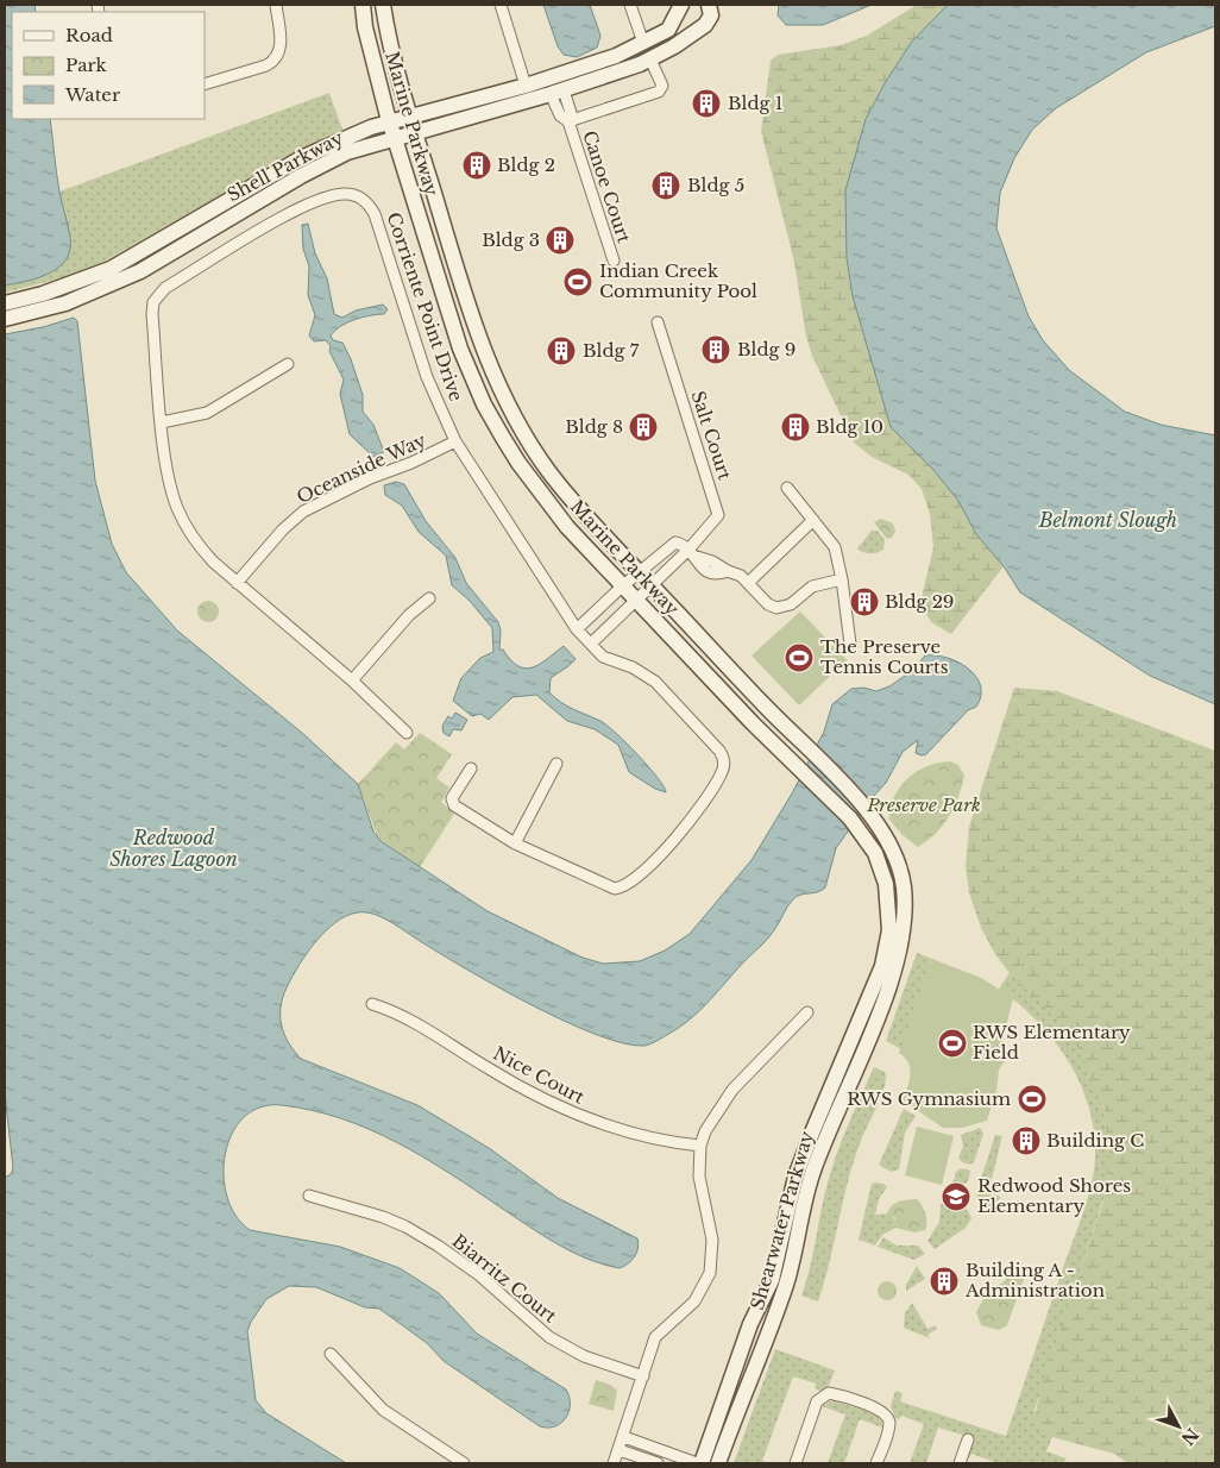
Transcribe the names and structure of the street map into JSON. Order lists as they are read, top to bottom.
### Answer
{
  "streets": {
    "main road": ["Marine Parkway", "Shell Parkway", "Shearwater Parkway"],
    "street": [
      "Canoe Court",
      "Corriente Point Drive",
      "Salt Court",
      "Oceanside Way",
      "Nice Court",
      "Biarritz Court"
    ]
  },
  "crossings": [
    ["Marine Parkway", "Shell Parkway"],
    ["Marine Parkway", "Salt Court"],
    ["Marine Parkway", "Shearwater Parkway"],
    ["Shell Parkway", "Canoe Court"],
    ["Corriente Point Drive", "Oceanside Way"]
  ],
  "water": ["Belmont Slough", "Redwood Shores Lagoon"],
  "parks": ["Preserve Park"],
  "places": {
    "building": [
      "Bldg 1",
      "Bldg 2",
      "Bldg 5",
      "Bldg 3",
      "Bldg 9",
      "Bldg 7",
      "Bldg 8",
      "Bldg 10",
      "Bldg 29",
      "Building C",
      "Building A - Administration"
    ],
    "sports": [
      "Indian Creek Community Pool",
      "The Preserve Tennis Courts",
      "RWS Elementary Field",
      "RWS Gymnasium"
    ],
    "school or university": ["Redwood Shores Elementary"]
  },
  "legend": ["Road", "Park", "Water"],
  "north": "bottom right"
}
